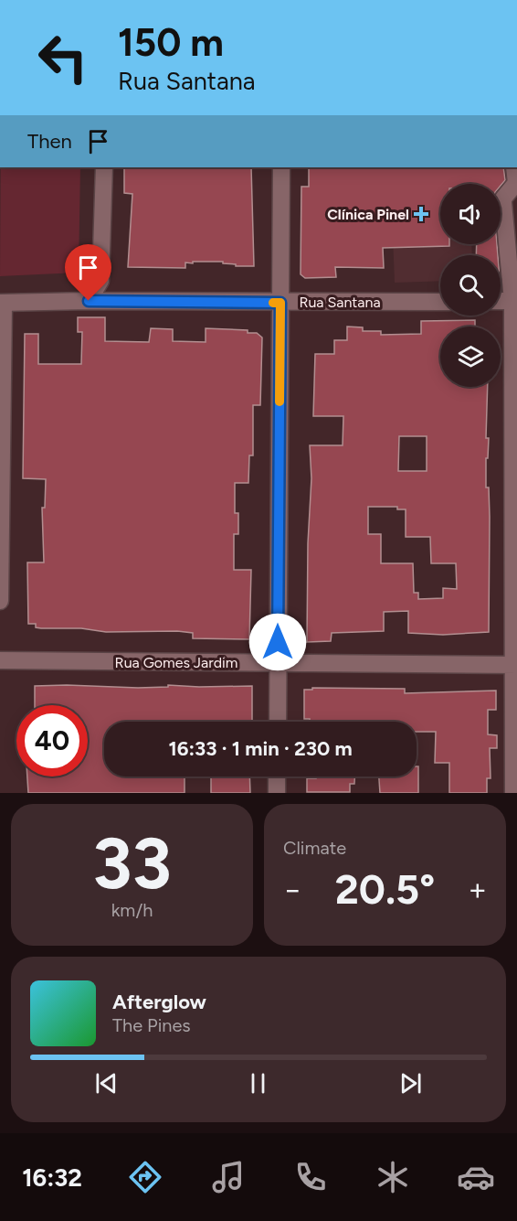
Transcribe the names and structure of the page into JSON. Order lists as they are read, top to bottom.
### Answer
{
  "streets": {
    "street": ["Rua Santana", "Rua Gomes Jardim"]
  },
  "places": {
    "health": ["Clínica Pinel"]
  },
  "page": {
    "turn": ["150 m", "Rua Santana"],
    "then": "Then",
    "limit": "40",
    "trip": "16:33 · 1 min · 230 m",
    "tile": [
      ["33", "km/h"],
      "Climate"
    ],
    "heat": ["−", "20.5°", "+"],
    "song": ["Afterglow", "The Pines"],
    "tabs": "16:32"
  }
}
